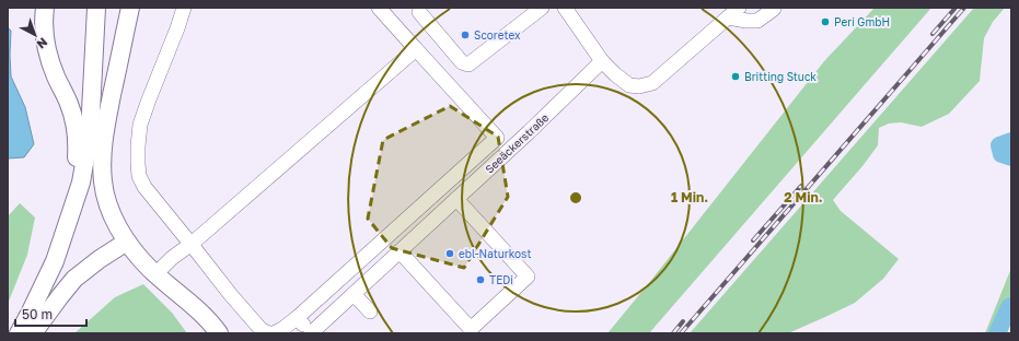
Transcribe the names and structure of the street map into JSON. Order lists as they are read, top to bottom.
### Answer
{
  "streets": {
    "street": ["Seeäckerstraße"]
  },
  "places": [
    "Peri GmbH",
    "Scoretex",
    "Britting Stuck",
    "ebl-Naturkost",
    "TEDi"
  ],
  "scale_bar": "50 m",
  "north": "bottom right",
  "rings": ["1 Min.", "2 Min."]
}
